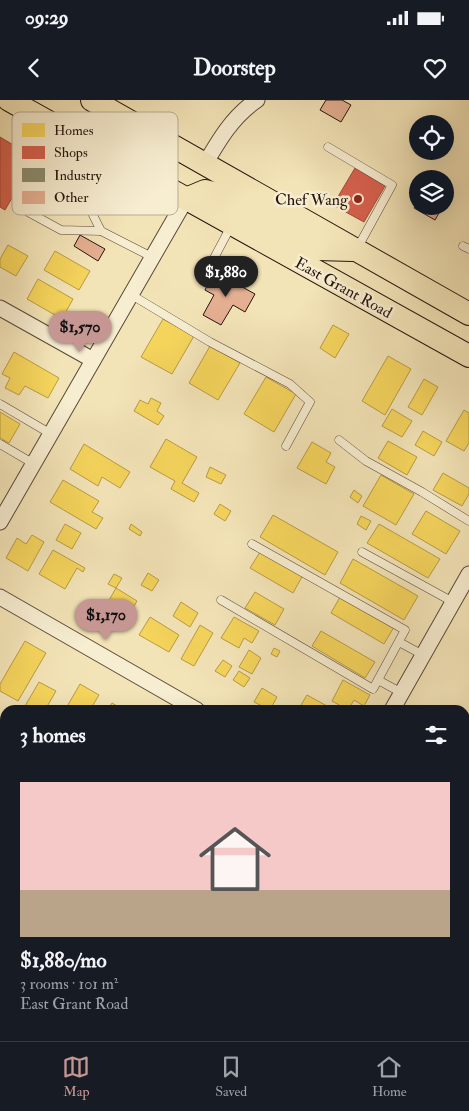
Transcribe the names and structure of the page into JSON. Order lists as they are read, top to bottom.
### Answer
{
  "streets": {
    "main road": ["East Grant Road"]
  },
  "places": ["Chef Wang"],
  "legend": [
    "Homes",
    "Shops",
    "Industry",
    "Other"
  ],
  "page": {
    "status": "09:29",
    "header": "Doorstep",
    "price": ["$1,880", "$1,570", "$1,170"],
    "heading": "3 homes",
    "list": [
      {
        "name": "$1,880/mo",
        "note": "3 rooms · 101 m² · East Grant Road"
      }
    ],
    "tabs": ["Map", "Saved", "Home"]
  }
}
